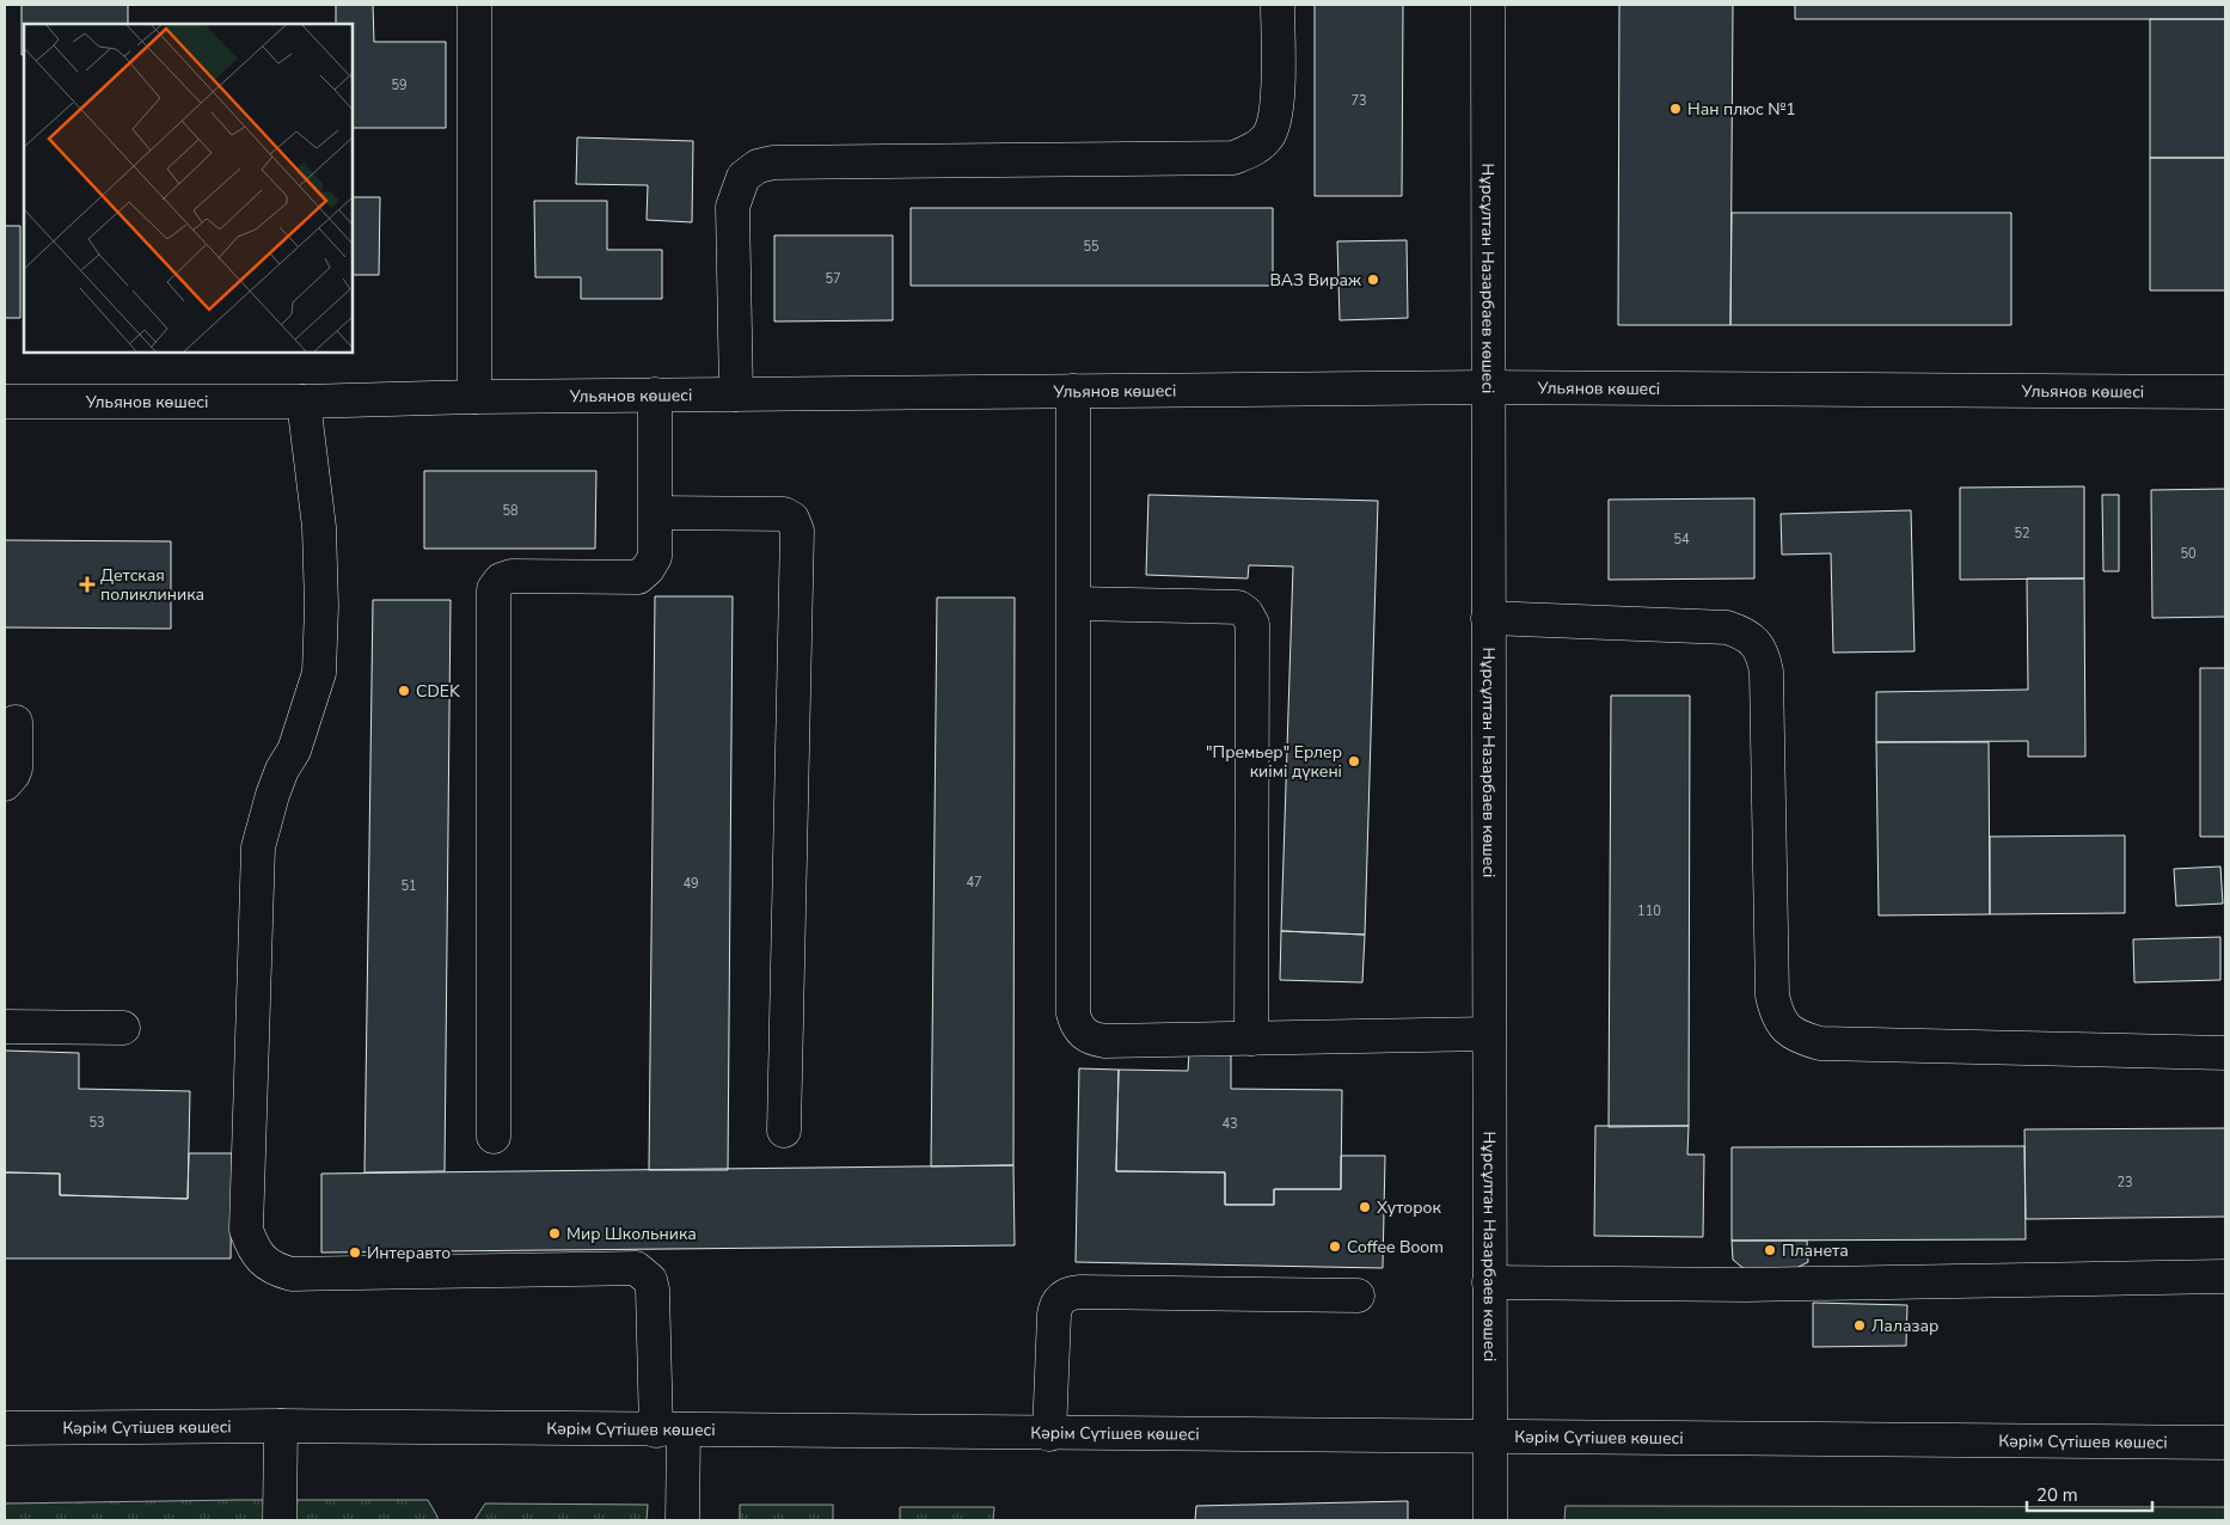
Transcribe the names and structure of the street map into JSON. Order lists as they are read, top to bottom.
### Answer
{
  "streets": {
    "street": ["Нұрсұлтан Назарбаев көшесі", "Ульянов көшесі", "Кәрім Сүтішев көшесі"]
  },
  "crossings": [
    ["Нұрсұлтан Назарбаев көшесі", "Ульянов көшесі"],
    ["Нұрсұлтан Назарбаев көшесі", "Кәрім Сүтішев көшесі"]
  ],
  "places": {
    "other": [
      "Нан плюс №1",
      "ВАЗ Вираж",
      "CDEK",
      "\"Премьер\" Ерлер киімі дүкені",
      "Хуторок",
      "Мир Школьника",
      "Coffee Boom",
      "Планета",
      "Интеравто",
      "Лалазар"
    ],
    "health": ["Детская поликлиника"]
  },
  "house_numbers": [
    "59",
    "73",
    "55",
    "57",
    "58",
    "52",
    "54",
    "50",
    "47",
    "49",
    "51",
    "110",
    "53",
    "43",
    "23"
  ],
  "scale_bar": "20 m"
}
